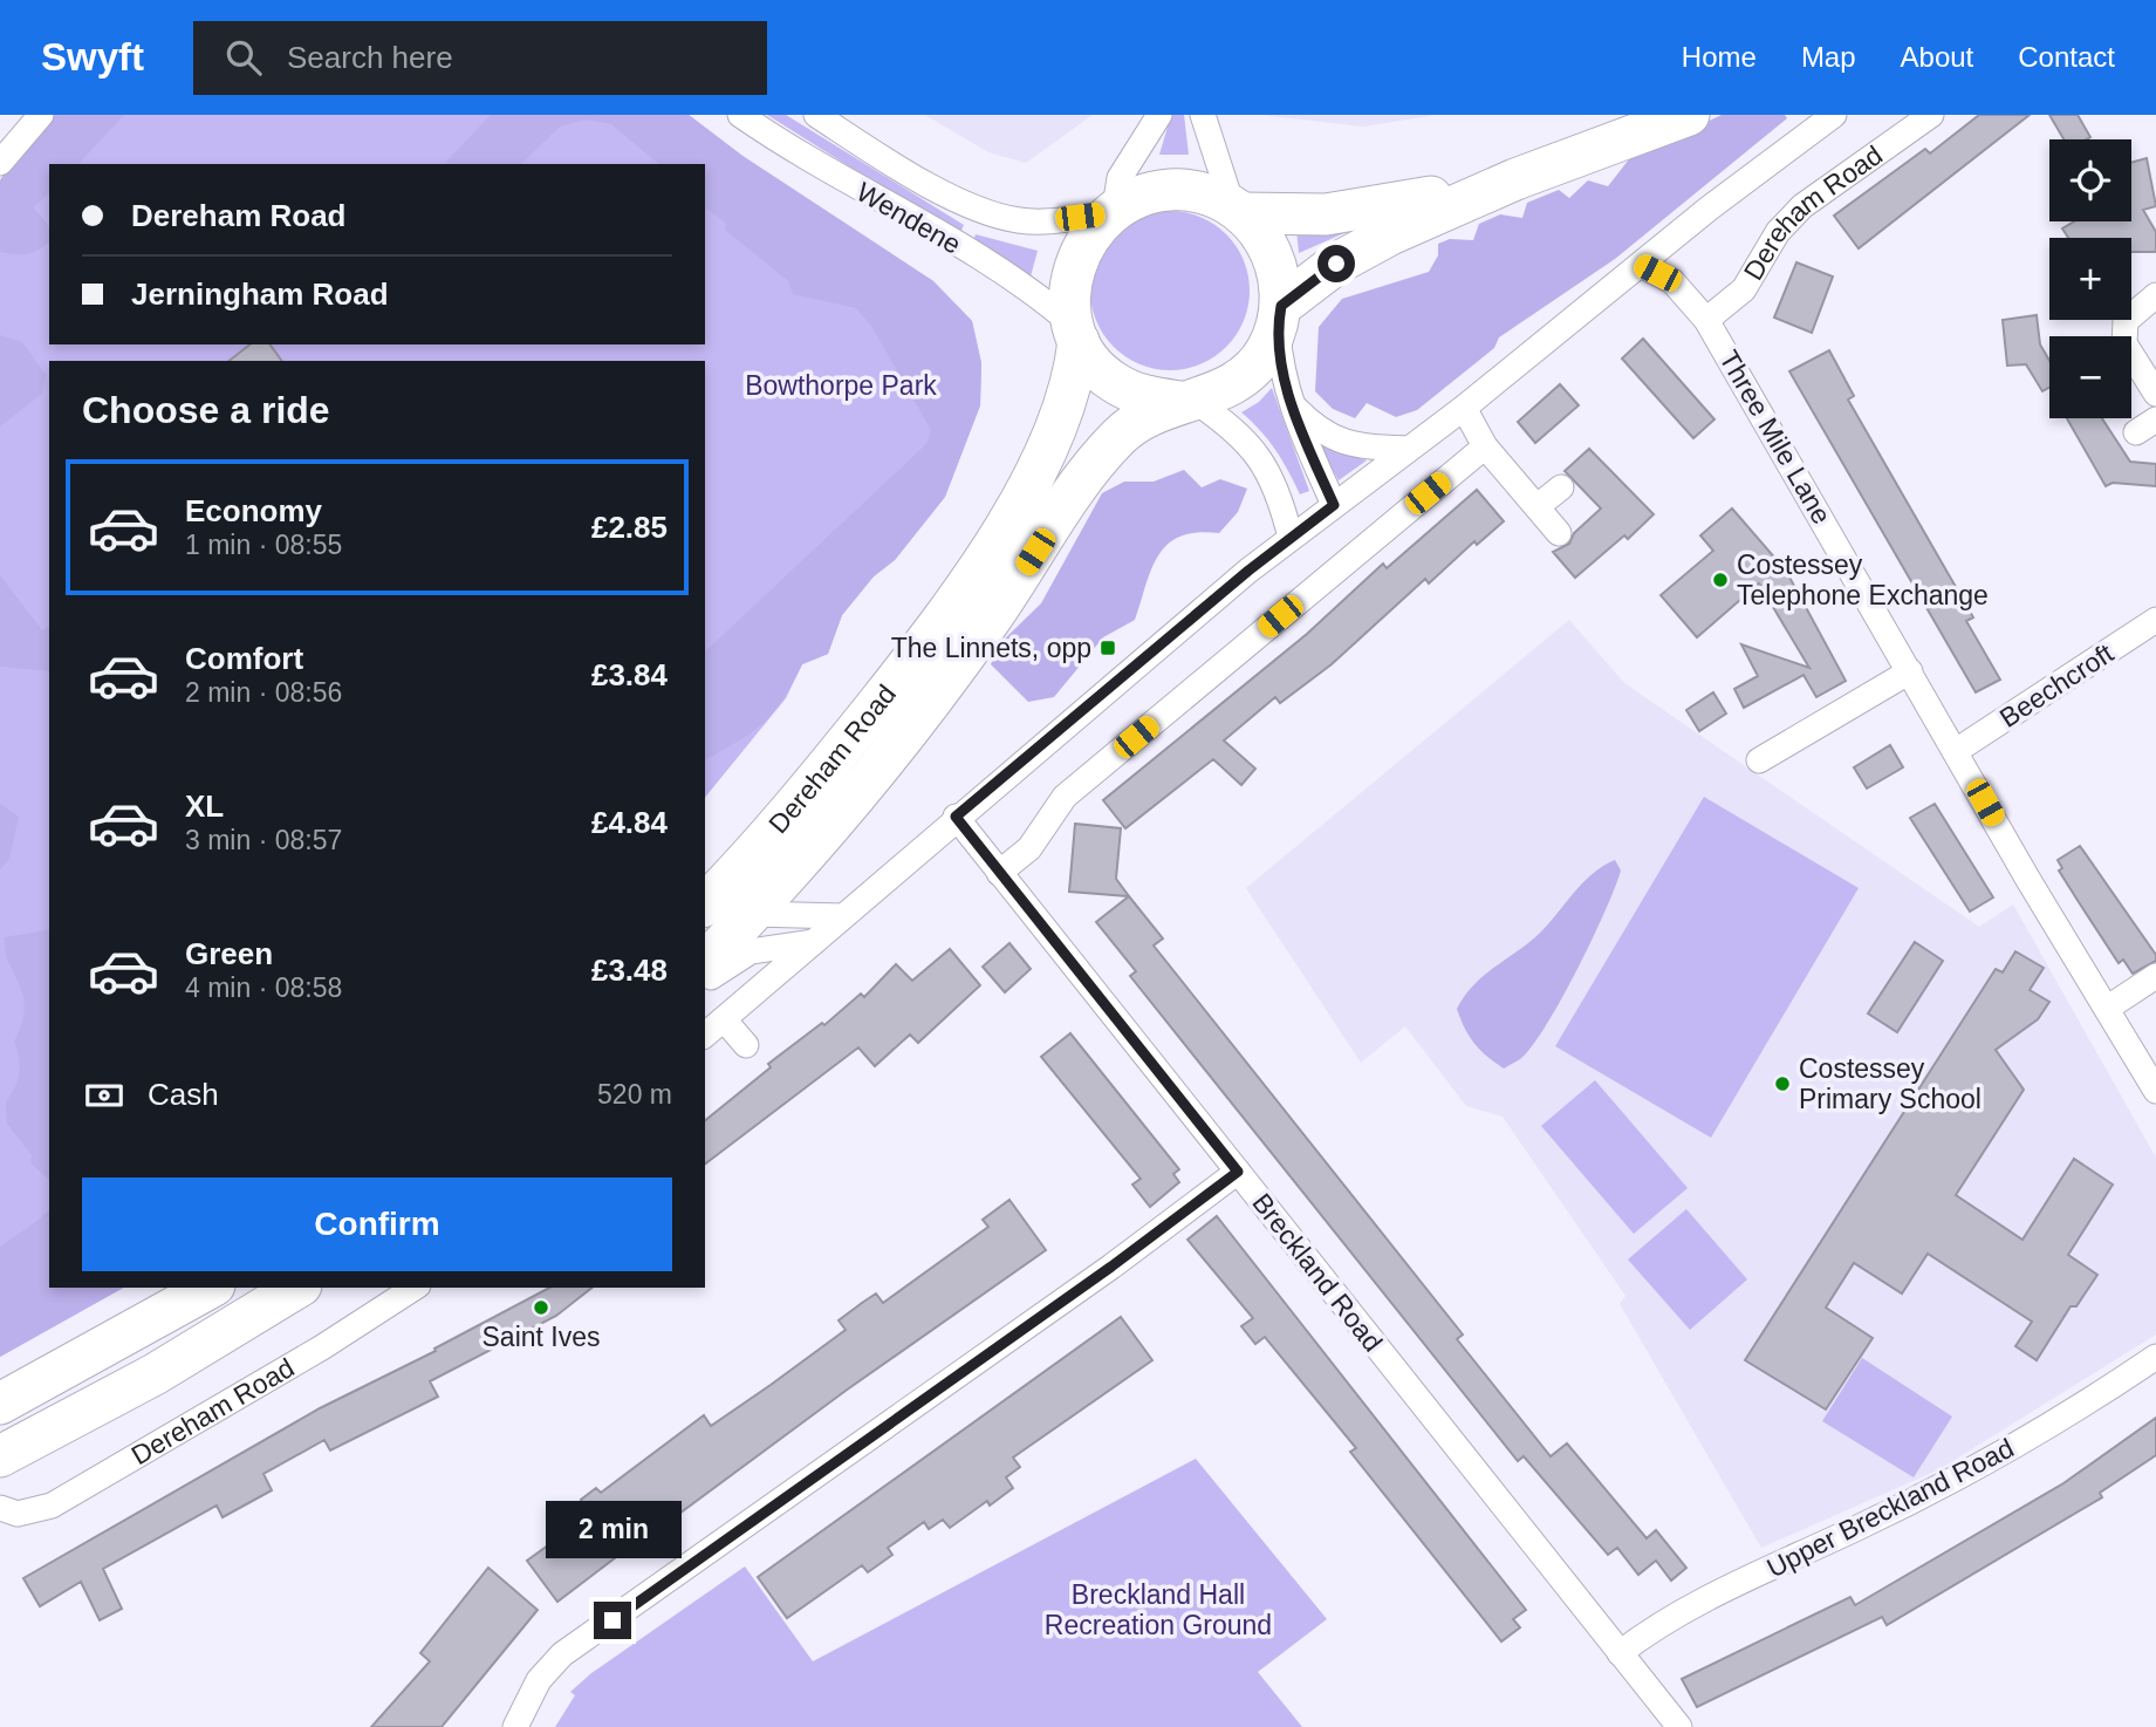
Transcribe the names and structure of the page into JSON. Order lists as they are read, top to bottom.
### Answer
{
  "streets": {
    "highway": ["Dereham Road"],
    "street": [
      "Wendene",
      "Three Mile Lane",
      "Beechcroft",
      "Breckland Road",
      "Upper Breckland Road"
    ]
  },
  "crossings": [
    ["Dereham Road", "Wendene"],
    ["Dereham Road", "Three Mile Lane"],
    ["Three Mile Lane", "Beechcroft"],
    ["Breckland Road", "Upper Breckland Road"]
  ],
  "parks": ["Bowthorpe Park", "Breckland Hall Recreation Ground"],
  "places": {
    "other": ["Costessey Telephone Exchange", "Costessey Primary School", "Saint Ives"],
    "transit": ["The Linnets, opp"]
  },
  "page": {
    "header": "Swyft",
    "search": "Search here",
    "nav": [
      "Home",
      "Map",
      "About",
      "Contact"
    ],
    "map_buttons": ["+", "−"],
    "banner": ["Dereham Road", "Jerningham Road"],
    "heading": "Choose a ride",
    "list": [
      {
        "name": "Economy",
        "note": "1 min · 08:55",
        "value": "£2.85"
      },
      {
        "name": "Comfort",
        "note": "2 min · 08:56",
        "value": "£3.84"
      },
      {
        "name": "XL",
        "note": "3 min · 08:57",
        "value": "£4.84"
      },
      {
        "name": "Green",
        "note": "4 min · 08:58",
        "value": "£3.48"
      }
    ],
    "pay": ["Cash", "520 m"],
    "buttons": "Confirm",
    "bubble": "2 min"
  }
}
